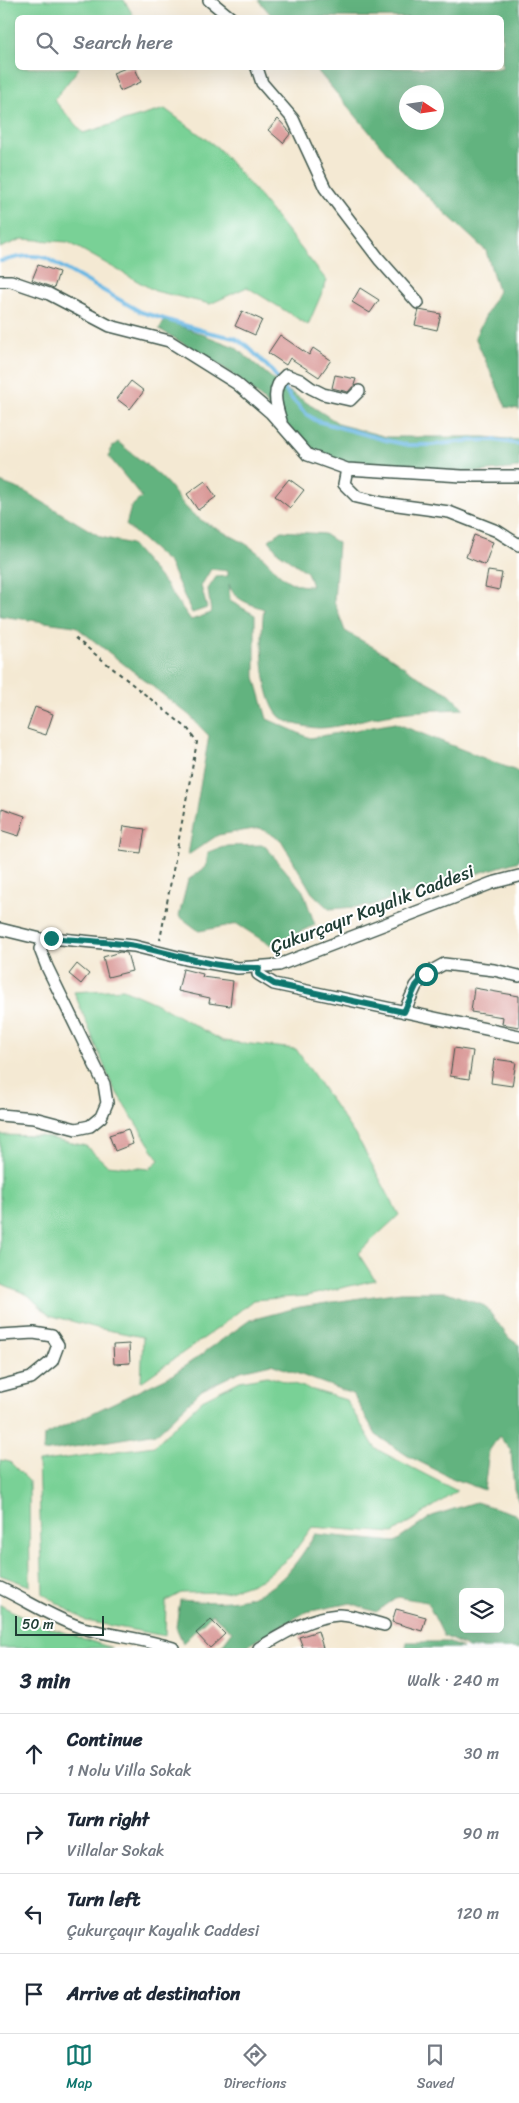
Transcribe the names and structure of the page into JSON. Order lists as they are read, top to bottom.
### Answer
{
  "streets": {
    "street": ["Çukurçayır Kayalık Caddesi"]
  },
  "scale_bar": "50 m",
  "north": "right",
  "page": {
    "search": "Search here",
    "scale": "50 m",
    "heading": ["3 min", "Walk · 240 m"],
    "list": [
      ["Continue", "1 Nolu Villa Sokak", "30 m"],
      ["Turn right", "Villalar Sokak", "90 m"],
      ["Turn left", "Çukurçayır Kayalık Caddesi", "120 m"],
      "Arrive at destination"
    ],
    "nav": ["Map", "Directions", "Saved"]
  }
}
